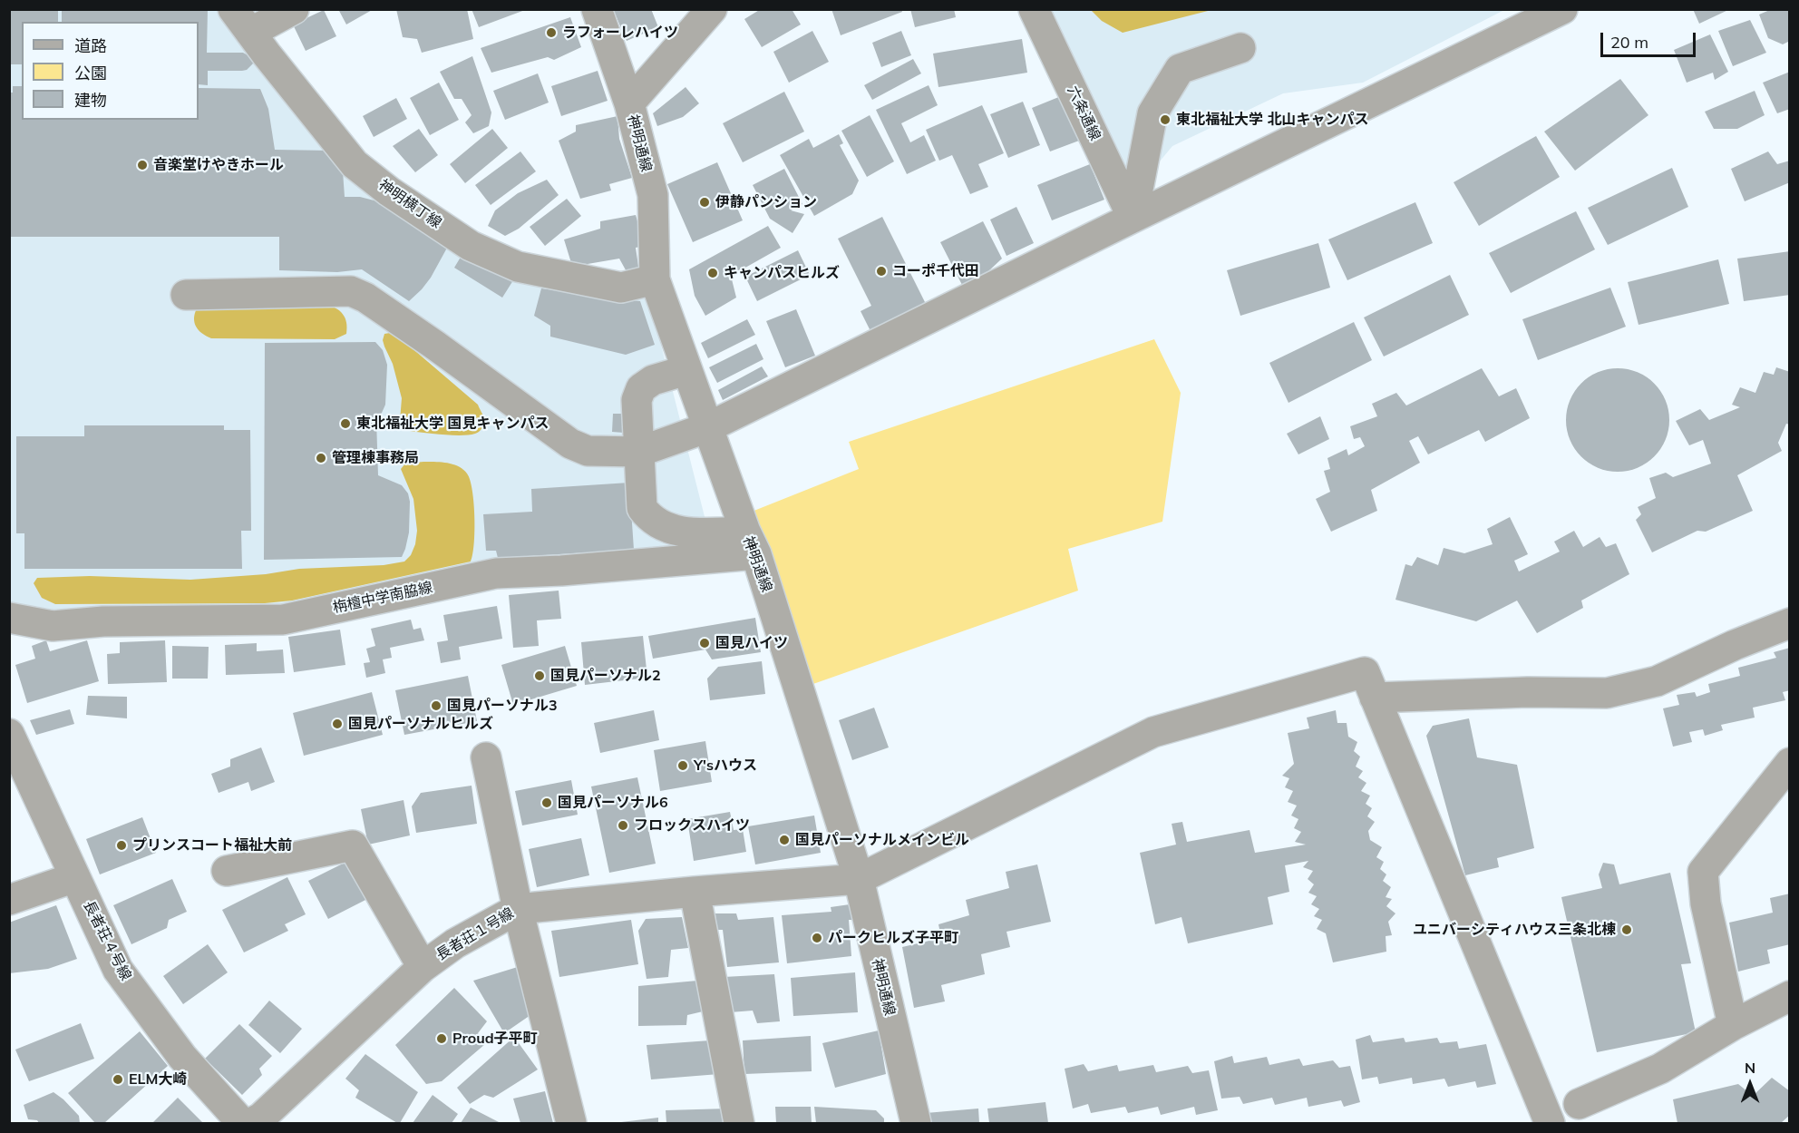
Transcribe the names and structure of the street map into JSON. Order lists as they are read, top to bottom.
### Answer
{
  "streets": {
    "street": [
      "六条通線",
      "神明通線",
      "神明横丁線",
      "栴檀中学南脇線",
      "長者荘１号線",
      "長者荘４号線"
    ]
  },
  "crossings": [
    ["神明通線", "神明横丁線"],
    ["神明通線", "栴檀中学南脇線"],
    ["神明通線", "長者荘１号線"],
    ["長者荘１号線", "長者荘４号線"]
  ],
  "places": [
    "ラフォーレハイツ",
    "東北福祉大学 北山キャンパス",
    "音楽堂けやきホール",
    "伊静パンション",
    "コーポ千代田",
    "キャンパスヒルズ",
    "東北福祉大学 国見キャンパス",
    "管理棟事務局",
    "国見ハイツ",
    "国見パーソナル2",
    "国見パーソナル3",
    "国見パーソナルヒルズ",
    "Y'sハウス",
    "国見パーソナル6",
    "フロックスハイツ",
    "国見パーソナルメインビル",
    "プリンスコート福祉大前",
    "ユニバーシティハウス三条北棟",
    "パークヒルズ子平町",
    "Proud子平町",
    "ELM大崎"
  ],
  "legend": ["道路", "公園", "建物"],
  "scale_bar": "20 m",
  "north": "top"
}
